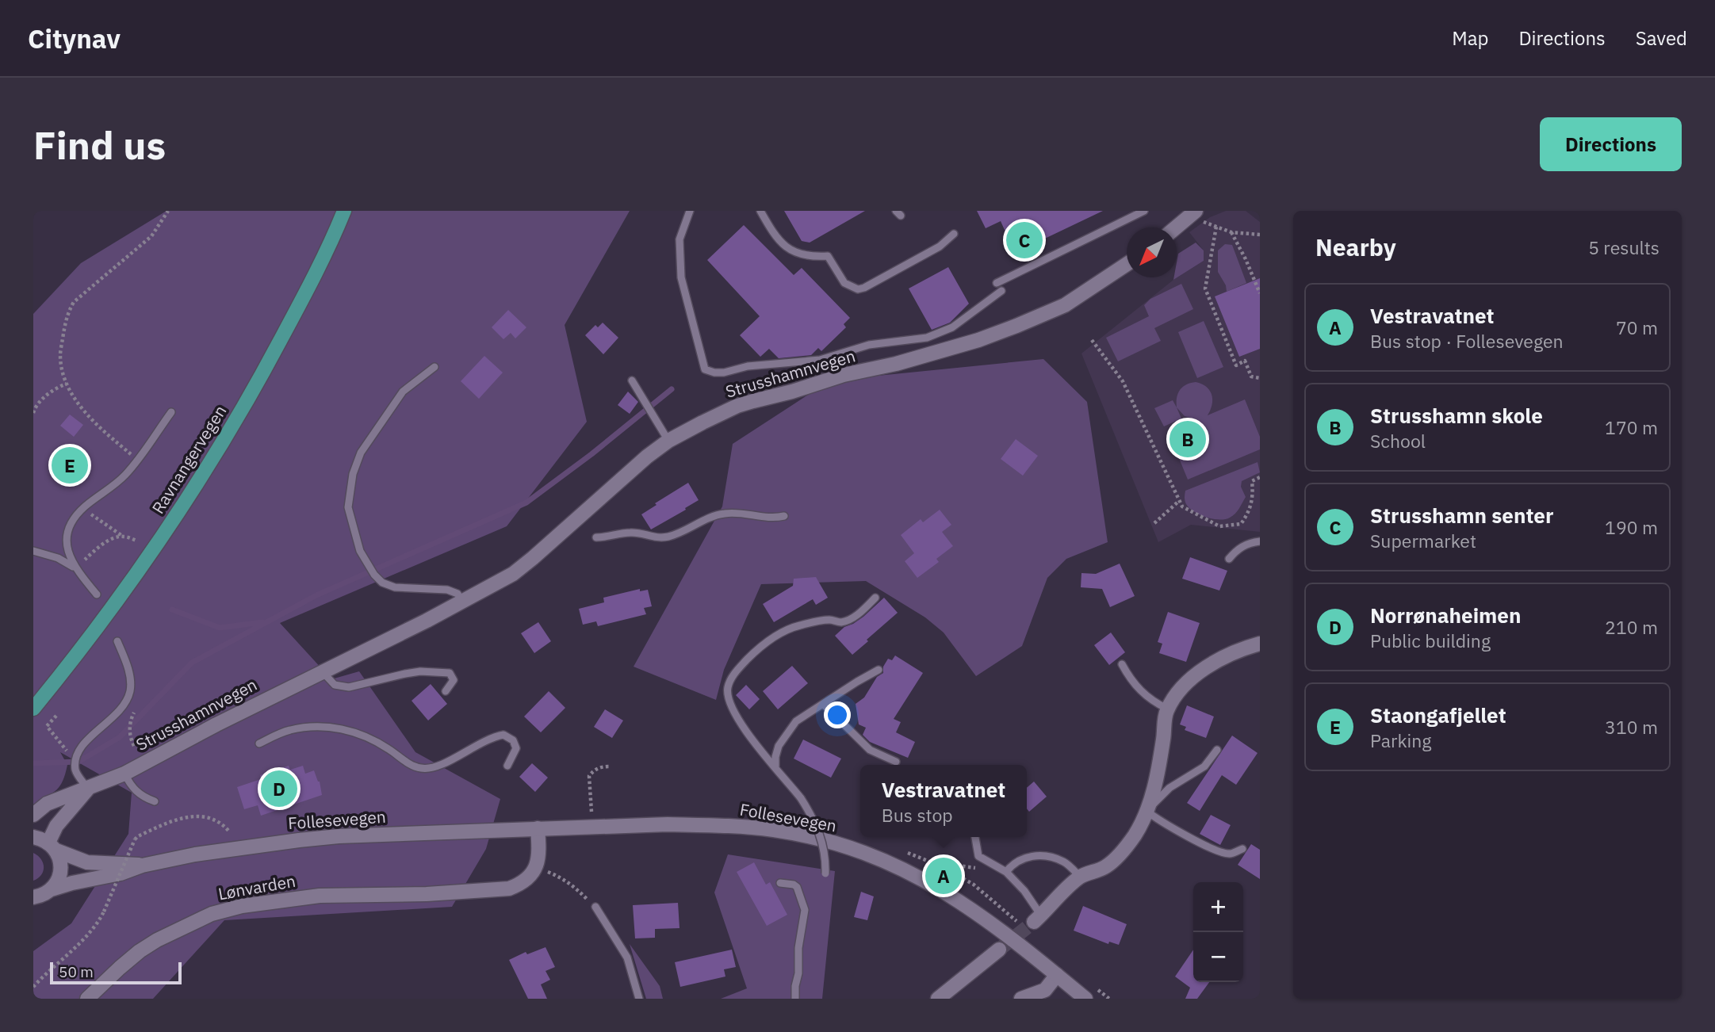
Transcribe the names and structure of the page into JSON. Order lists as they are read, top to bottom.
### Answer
{
  "streets": {
    "main road": ["Ravnangervegen"],
    "street": ["Strusshamnvegen", "Follesevegen", "Lønvarden"]
  },
  "crossings": [
    ["Strusshamnvegen", "Follesevegen"]
  ],
  "scale_bar": "50 m",
  "north": "bottom left",
  "page": {
    "header": "Citynav",
    "nav": ["Map", "Directions", "Saved"],
    "buttons": "Directions",
    "title": "Find us",
    "heading": ["Nearby", "5 results"],
    "pins": [
      "C",
      "B",
      "E",
      "D",
      "A"
    ],
    "list": [
      {
        "mark": "A",
        "name": "Vestravatnet",
        "note": "Bus stop · Follesevegen",
        "value": "70 m"
      },
      {
        "mark": "B",
        "name": "Strusshamn skole",
        "note": "School",
        "value": "170 m"
      },
      {
        "mark": "C",
        "name": "Strusshamn senter",
        "note": "Supermarket",
        "value": "190 m"
      },
      {
        "mark": "D",
        "name": "Norrønaheimen",
        "note": "Public building",
        "value": "210 m"
      },
      {
        "mark": "E",
        "name": "Staongafjellet",
        "note": "Parking",
        "value": "310 m"
      }
    ],
    "popup": ["Vestravatnet", "Bus stop"],
    "map_buttons": ["+", "−"],
    "scale": "50 m"
  }
}
